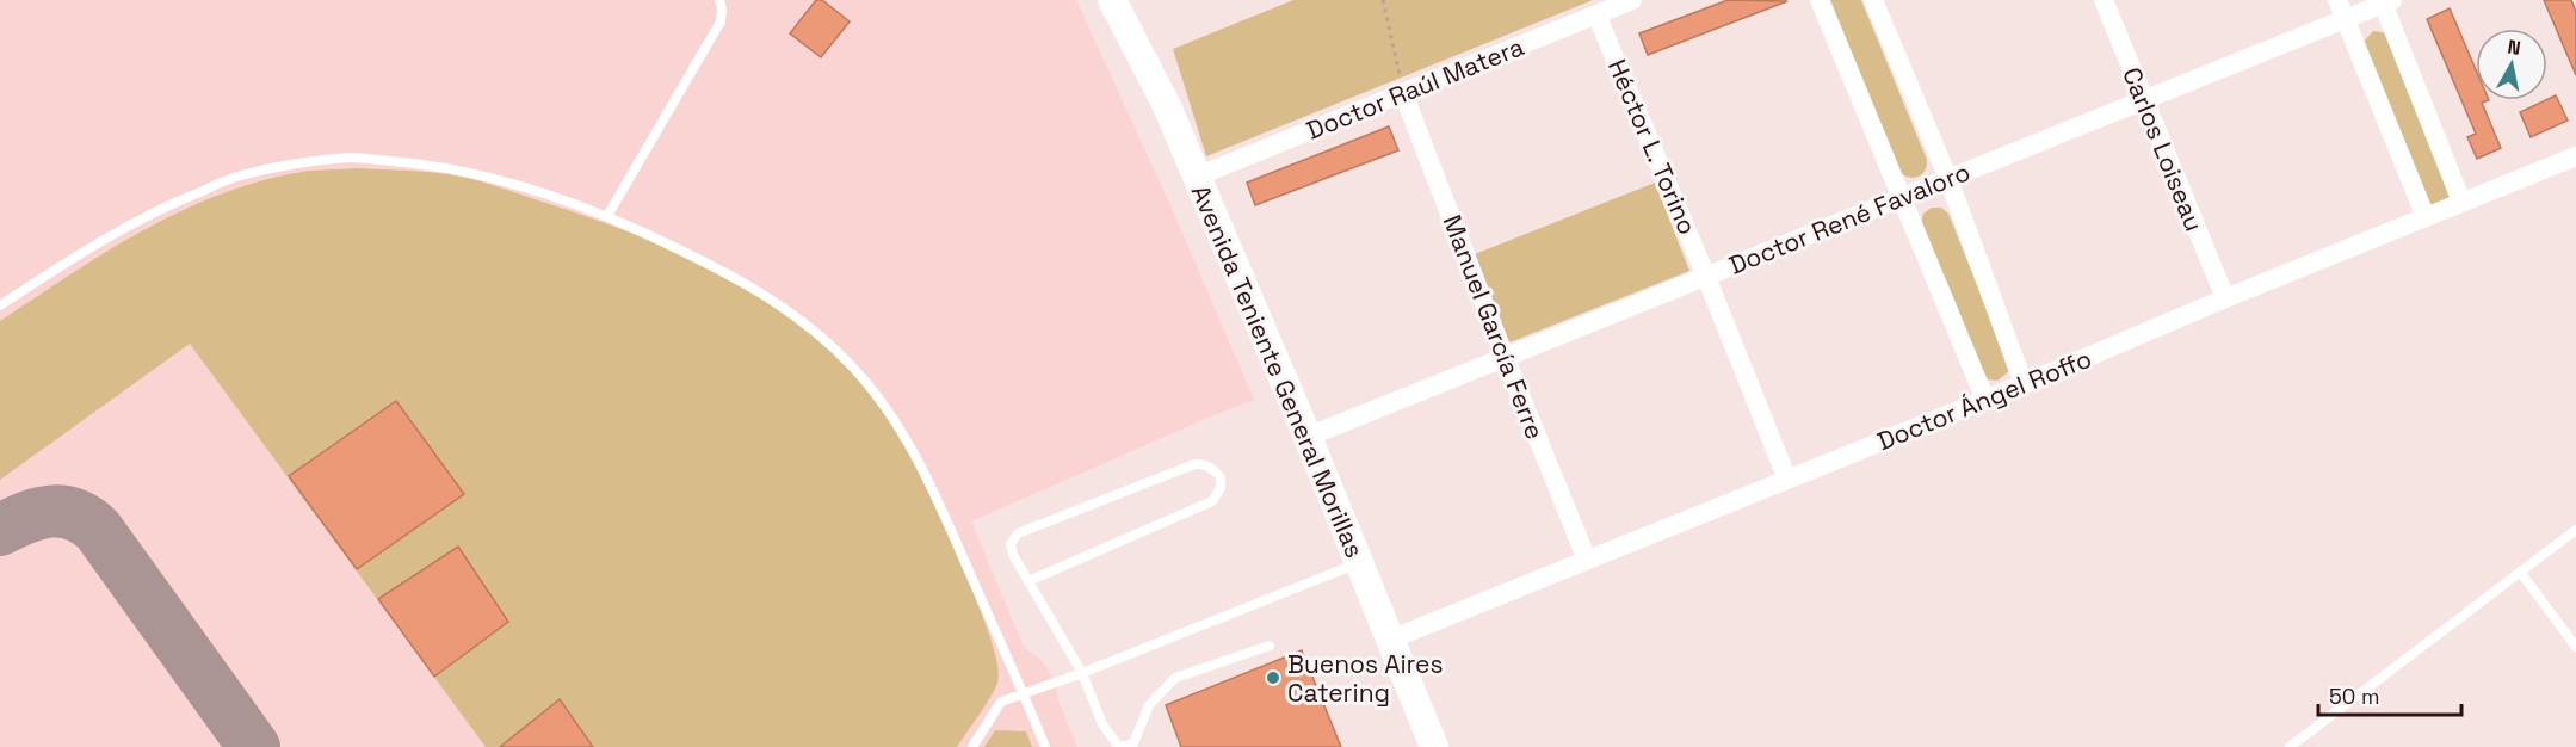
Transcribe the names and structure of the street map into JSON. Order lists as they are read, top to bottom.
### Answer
{
  "streets": {
    "main road": ["Avenida Teniente General Morillas"],
    "street": [
      "Doctor Raúl Matera",
      "Héctor L. Torino",
      "Carlos Loiseau",
      "Doctor René Favaloro",
      "Manuel García Ferre",
      "Doctor Ángel Roffo"
    ]
  },
  "crossings": [
    ["Doctor Raúl Matera", "Héctor L. Torino"],
    ["Doctor Raúl Matera", "Manuel García Ferre"],
    ["Doctor Raúl Matera", "Avenida Teniente General Morillas"],
    ["Héctor L. Torino", "Doctor René Favaloro"],
    ["Héctor L. Torino", "Doctor Ángel Roffo"],
    ["Carlos Loiseau", "Doctor René Favaloro"],
    ["Carlos Loiseau", "Doctor Ángel Roffo"],
    ["Doctor René Favaloro", "Manuel García Ferre"],
    ["Doctor René Favaloro", "Avenida Teniente General Morillas"],
    ["Manuel García Ferre", "Doctor Ángel Roffo"],
    ["Avenida Teniente General Morillas", "Doctor Ángel Roffo"]
  ],
  "places": ["Buenos Aires Catering"],
  "scale_bar": "50 m",
  "north": "top"
}
